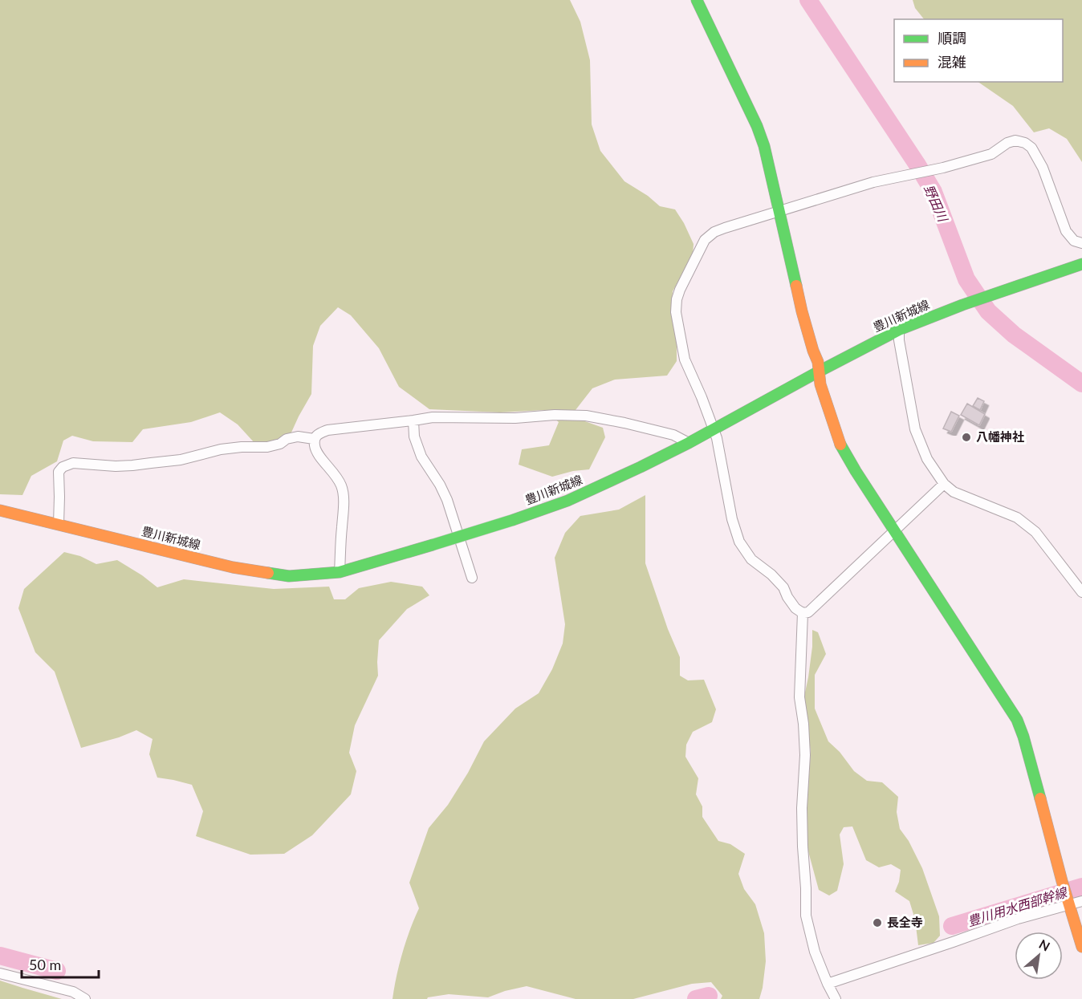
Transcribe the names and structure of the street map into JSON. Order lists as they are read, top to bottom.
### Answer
{
  "streets": {
    "main road": ["豊川新城線"]
  },
  "water": ["野田川", "豊川用水西部幹線"],
  "places": ["八幡神社", "長全寺"],
  "legend": ["順調", "混雑"],
  "scale_bar": "50 m",
  "north": "top right"
}
